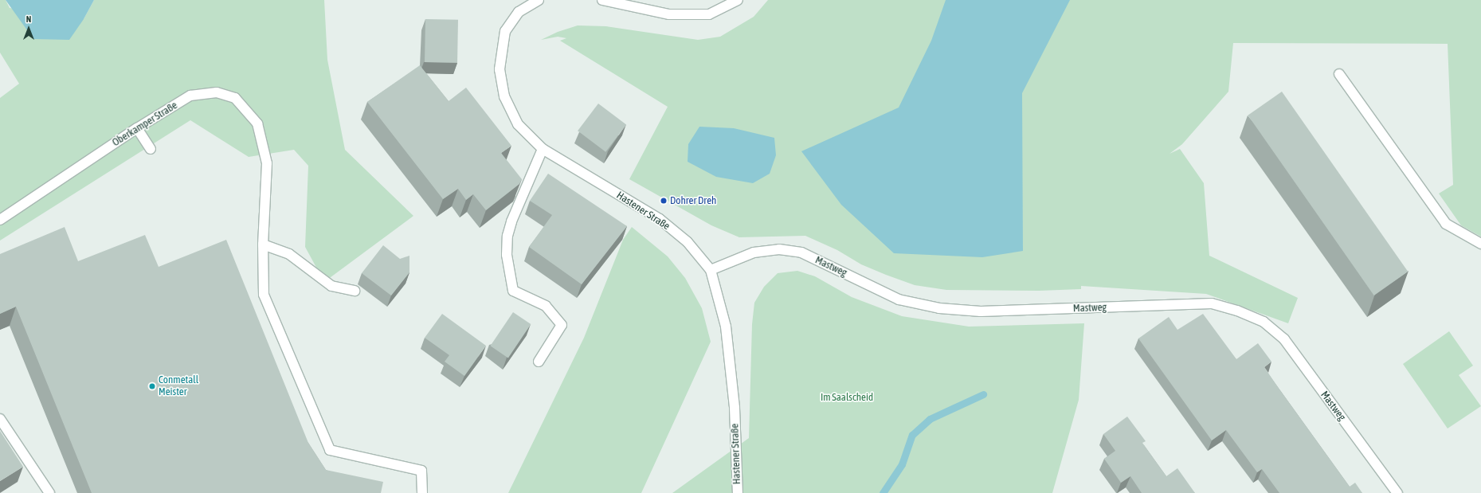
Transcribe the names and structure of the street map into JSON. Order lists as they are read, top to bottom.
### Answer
{
  "streets": {
    "street": ["Oberkamper Straße", "Hastener Straße", "Mastweg"]
  },
  "crossings": [
    ["Hastener Straße", "Mastweg"]
  ],
  "parks": ["Im Saalscheid"],
  "places": ["Dohrer Dreh", "Conmetall Meister"],
  "north": "top"
}
